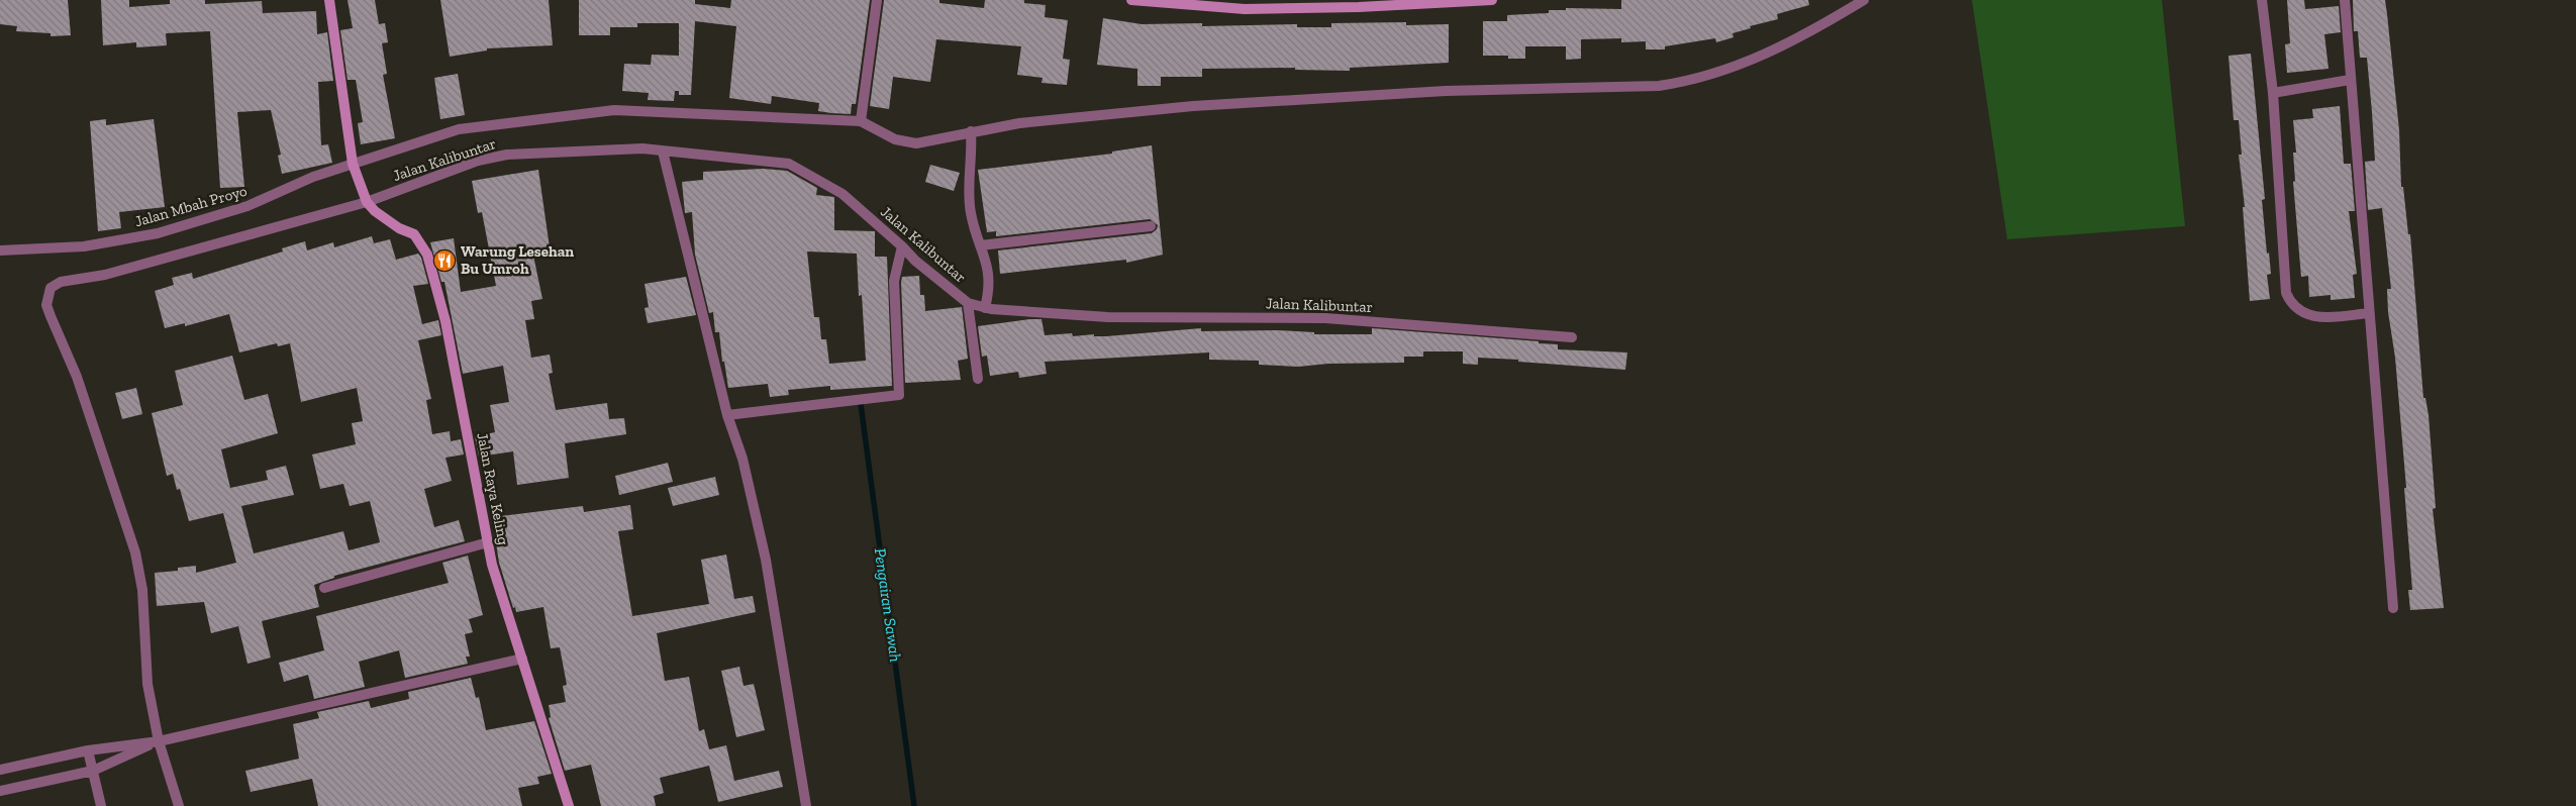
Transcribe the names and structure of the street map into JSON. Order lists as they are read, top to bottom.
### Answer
{
  "streets": {
    "street": ["Jalan Kalibuntar", "Jalan Mbah Proyo", "Jalan Raya Keling"]
  },
  "crossings": [
    ["Jalan Kalibuntar", "Jalan Raya Keling"]
  ],
  "water": ["Pengairan Sawah"],
  "places": {
    "restaurant": ["Warung Lesehan Bu Umroh"]
  }
}
